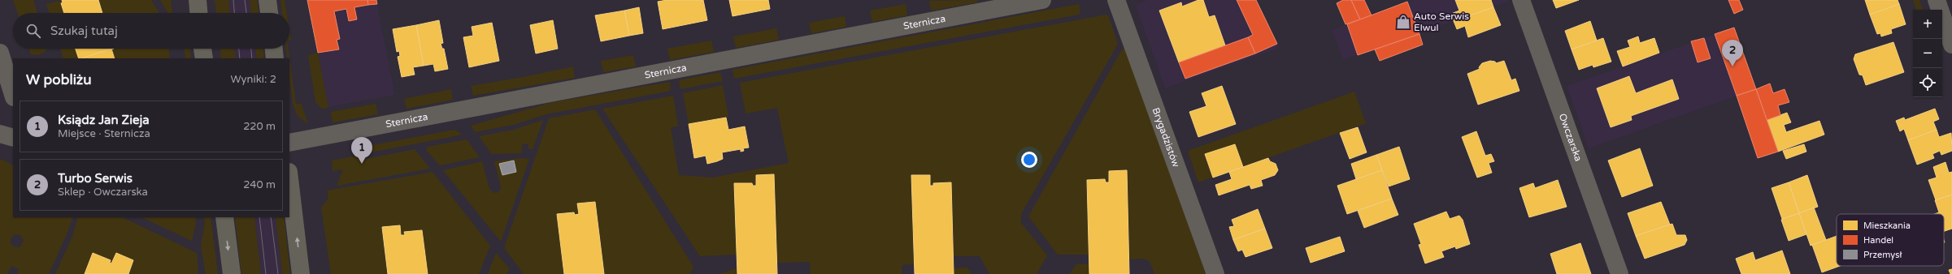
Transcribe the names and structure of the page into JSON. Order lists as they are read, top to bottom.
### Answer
{
  "streets": {
    "street": ["Sternicza", "Brygadzistów", "Owczarska"]
  },
  "places": {
    "shop": ["Auto Serwis Elwul"]
  },
  "legend": ["Mieszkania", "Handel", "Przemysł"],
  "page": {
    "map_buttons": ["+", "−"],
    "search": "Szukaj tutaj",
    "pins": ["2", "1"],
    "heading": ["W pobliżu", "Wyniki: 2"],
    "list": [
      {
        "mark": "1",
        "name": "Ksiądz Jan Zieja",
        "note": "Miejsce · Sternicza",
        "value": "220 m"
      },
      {
        "mark": "2",
        "name": "Turbo Serwis",
        "note": "Sklep · Owczarska",
        "value": "240 m"
      }
    ]
  }
}
